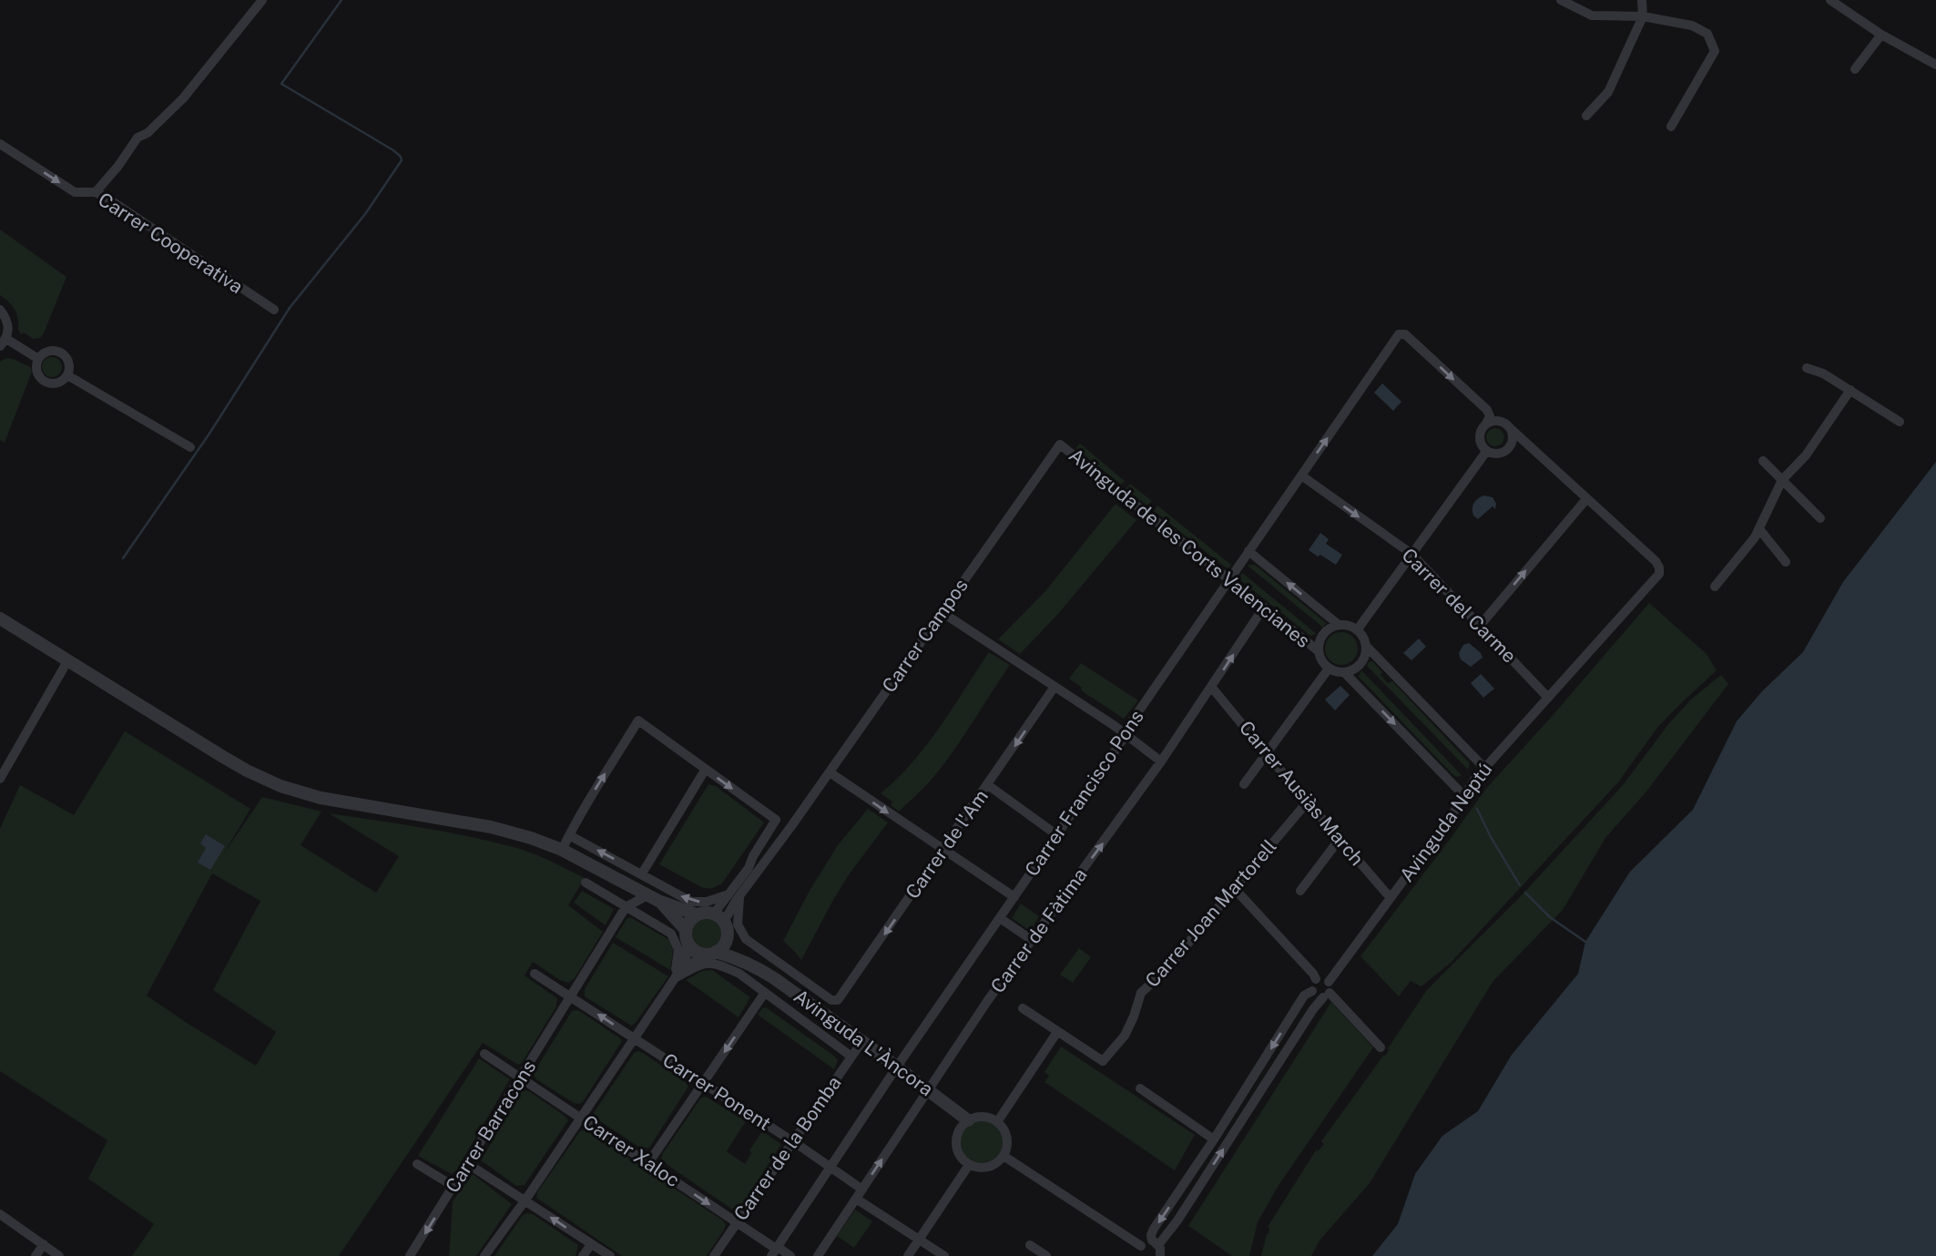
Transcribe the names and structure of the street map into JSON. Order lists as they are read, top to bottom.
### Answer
{
  "streets": {
    "street": [
      "Carrer Cooperativa",
      "Avinguda de les Corts Valencianes",
      "Carrer del Carme",
      "Carrer Campos",
      "Carrer Francisco Pons",
      "Carrer Ausiàs March",
      "Avinguda Neptú",
      "Carrer de l'Am",
      "Carrer Joan Martorell",
      "Carrer de Fàtima",
      "Avinguda L'Àncora",
      "Carrer Ponent",
      "Carrer Barracons",
      "Carrer de la Bomba",
      "Carrer Xaloc"
    ]
  },
  "crossings": [
    ["Avinguda de les Corts Valencianes", "Carrer Campos"],
    ["Avinguda de les Corts Valencianes", "Carrer Francisco Pons"],
    ["Avinguda de les Corts Valencianes", "Carrer de Fàtima"],
    ["Carrer del Carme", "Carrer Francisco Pons"],
    ["Carrer del Carme", "Avinguda Neptú"],
    ["Carrer Francisco Pons", "Avinguda L'Àncora"],
    ["Carrer Francisco Pons", "Carrer Ponent"],
    ["Carrer Francisco Pons", "Carrer Xaloc"],
    ["Carrer Ausiàs March", "Avinguda Neptú"],
    ["Carrer Ausiàs March", "Carrer Joan Martorell"],
    ["Carrer Ausiàs March", "Carrer de Fàtima"],
    ["Carrer de Fàtima", "Avinguda L'Àncora"],
    ["Carrer de Fàtima", "Carrer Ponent"],
    ["Avinguda L'Àncora", "Carrer de la Bomba"],
    ["Carrer Ponent", "Carrer Barracons"],
    ["Carrer Ponent", "Carrer de la Bomba"],
    ["Carrer Barracons", "Carrer Xaloc"],
    ["Carrer de la Bomba", "Carrer Xaloc"]
  ],
  "one_way": ["Carrer del Carme"]
}
